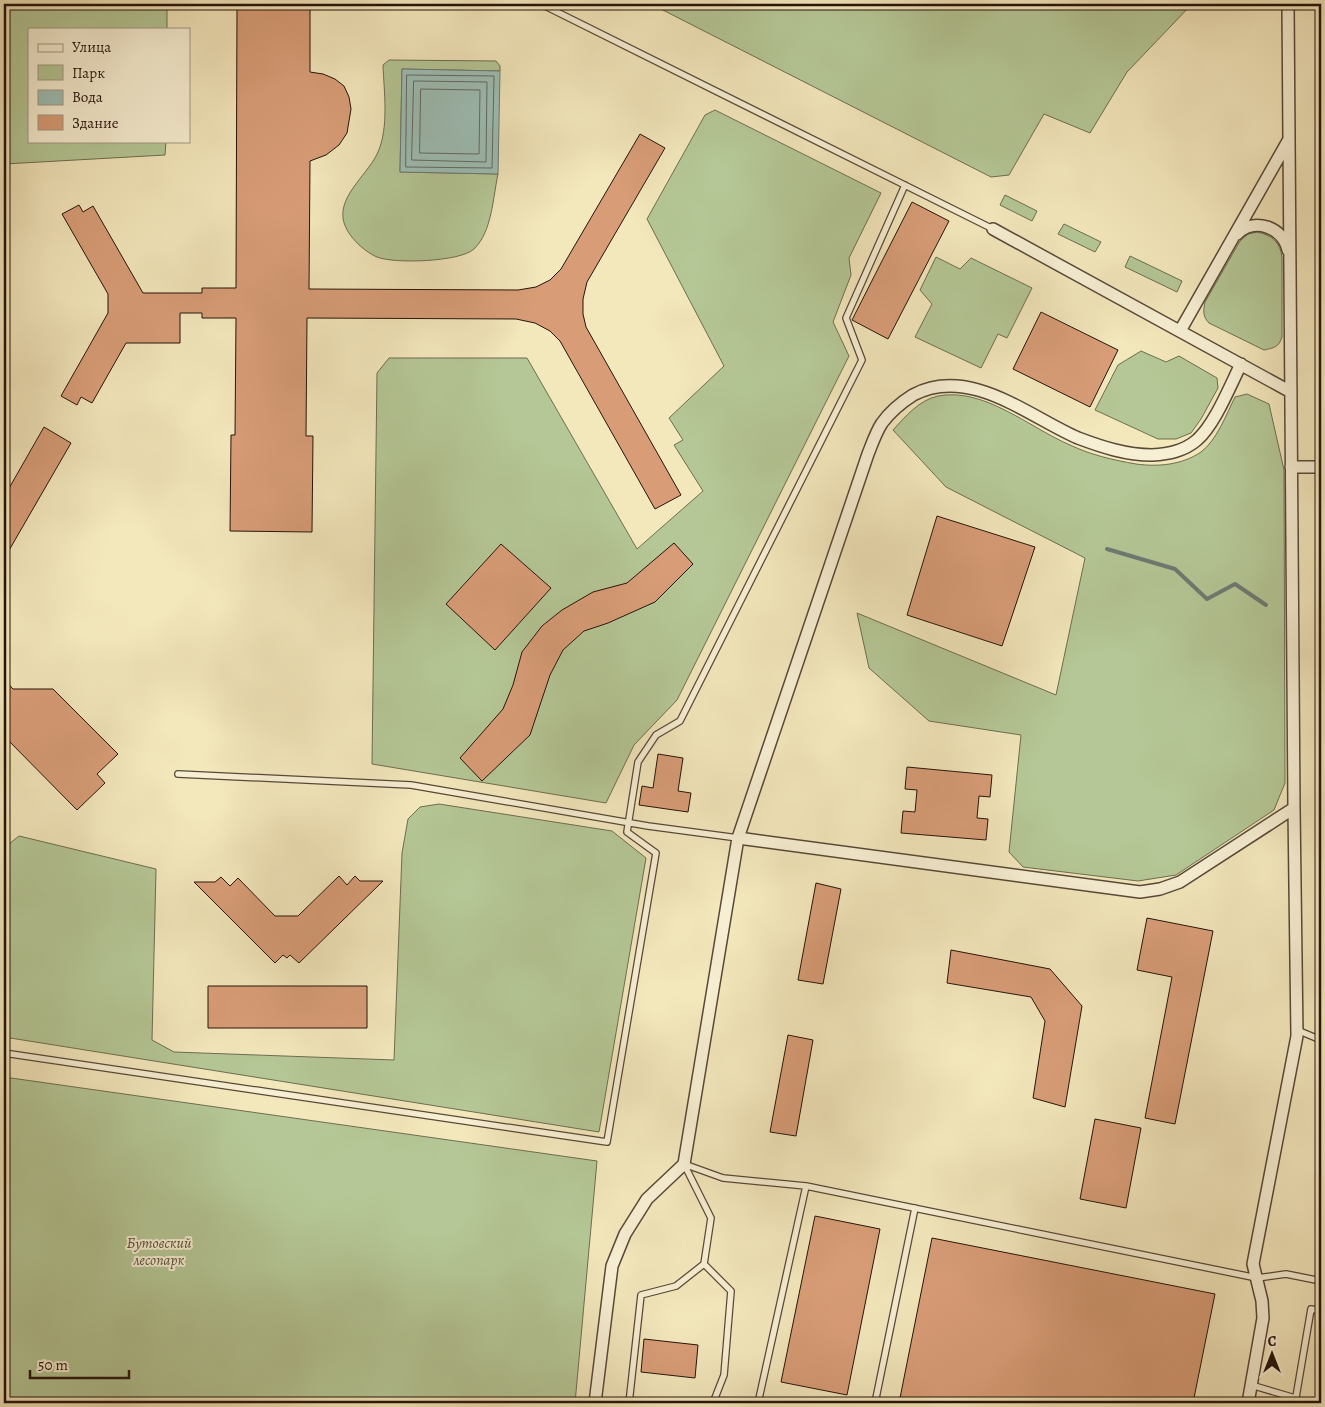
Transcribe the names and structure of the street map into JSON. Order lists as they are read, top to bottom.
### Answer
{
  "parks": ["Бутовский лесопарк"],
  "legend": [
    "Улица",
    "Парк",
    "Вода",
    "Здание"
  ],
  "scale_bar": "50 m",
  "north": "top"
}
